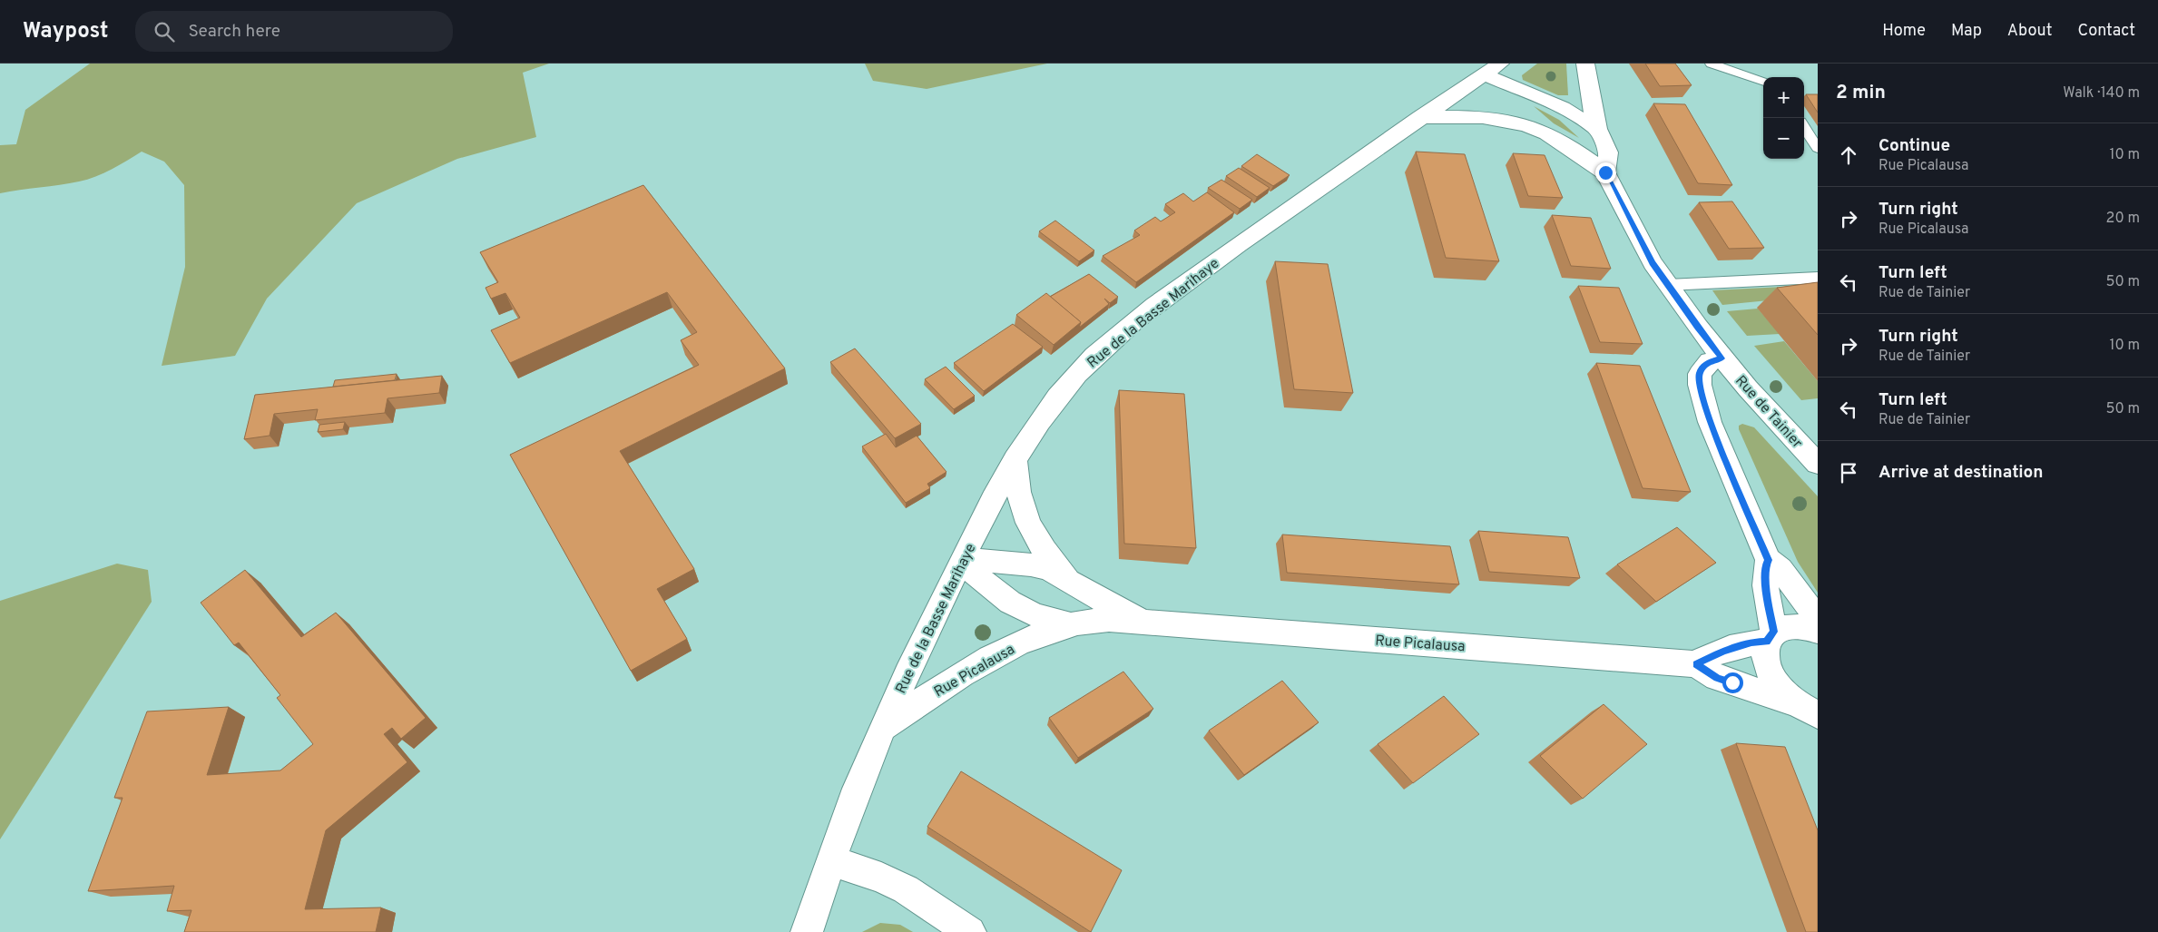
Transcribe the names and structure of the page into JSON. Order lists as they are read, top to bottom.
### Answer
{
  "streets": {
    "street": ["Rue de la Basse Marihaye", "Rue de Tainier", "Rue Picalausa"]
  },
  "crossings": [
    ["Rue de la Basse Marihaye", "Rue de Tainier"],
    ["Rue de la Basse Marihaye", "Rue Picalausa"]
  ],
  "page": {
    "header": "Waypost",
    "search": "Search here",
    "nav": [
      "Home",
      "Map",
      "About",
      "Contact"
    ],
    "heading": ["2 min", "Walk · 140 m"],
    "map_buttons": ["+", "−"],
    "list": [
      ["Continue", "Rue Picalausa", "10 m"],
      ["Turn right", "Rue Picalausa", "20 m"],
      ["Turn left", "Rue de Tainier", "50 m"],
      ["Turn right", "Rue de Tainier", "10 m"],
      ["Turn left", "Rue de Tainier", "50 m"],
      "Arrive at destination"
    ]
  }
}
